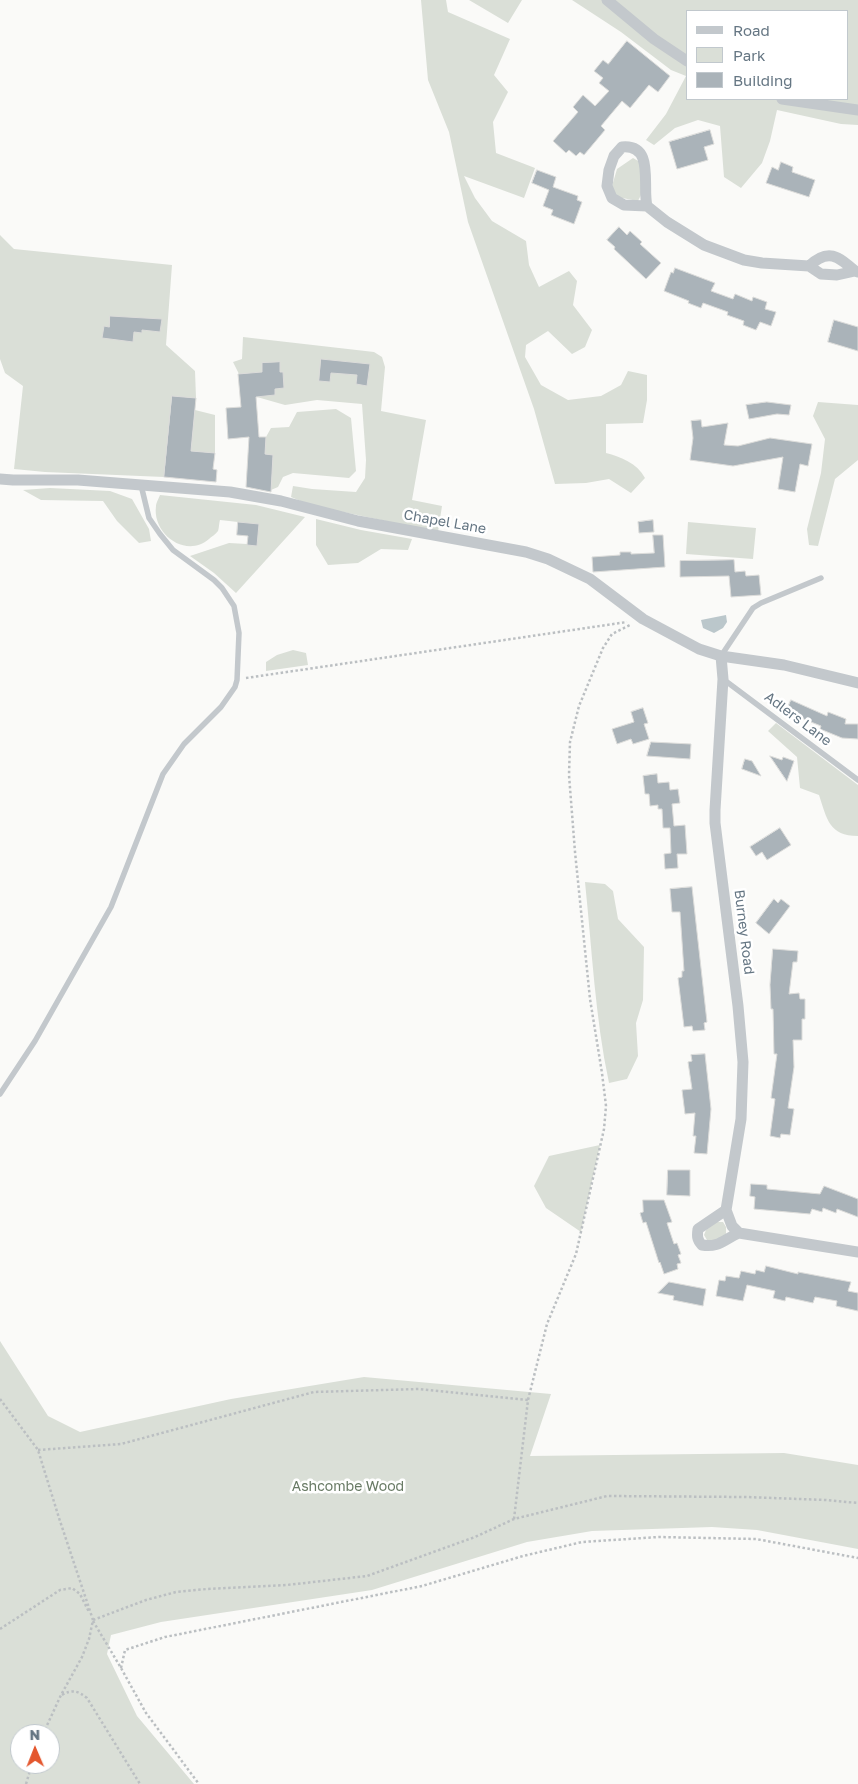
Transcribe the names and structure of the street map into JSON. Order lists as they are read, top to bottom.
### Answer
{
  "streets": {
    "street": ["Chapel Lane", "Burney Road"],
    "lane": ["Adlers Lane"]
  },
  "crossings": [
    ["Chapel Lane", "Burney Road"],
    ["Adlers Lane", "Burney Road"]
  ],
  "parks": ["Ashcombe Wood"],
  "legend": ["Road", "Park", "Building"],
  "north": "top"
}
